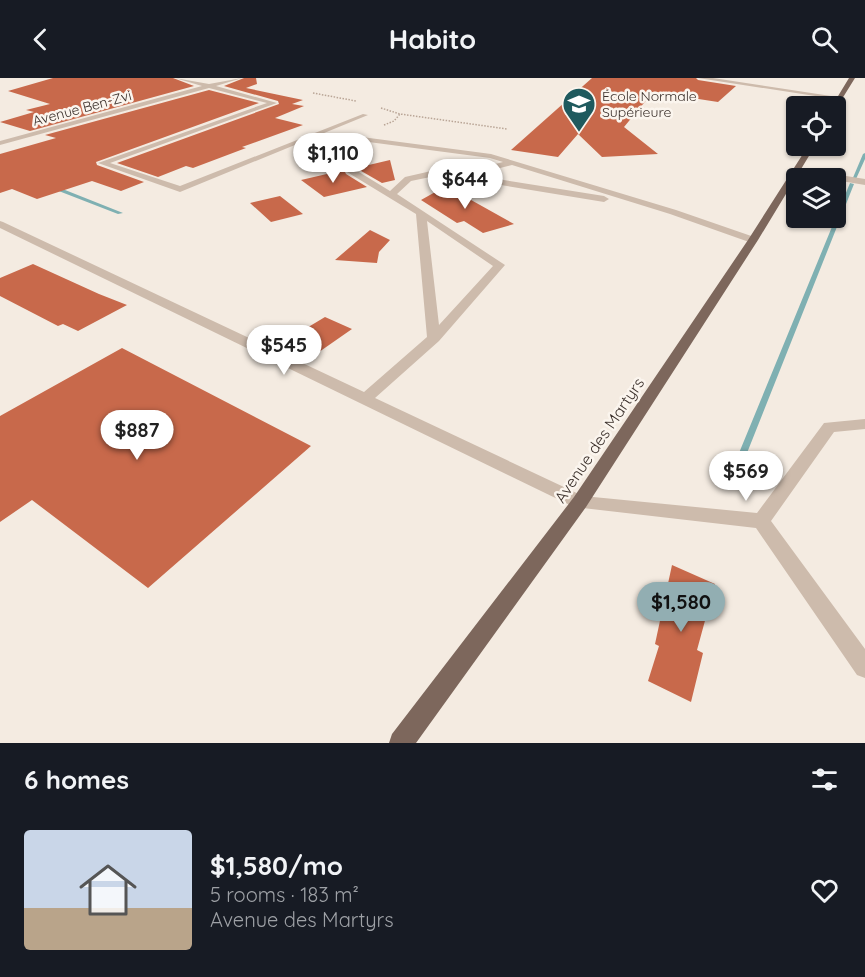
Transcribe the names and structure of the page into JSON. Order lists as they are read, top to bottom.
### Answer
{
  "streets": {
    "main road": ["Avenue des Martyrs"],
    "street": ["Avenue Ben-Zvi"]
  },
  "places": {
    "school or university": ["École Normale Supérieure"]
  },
  "page": {
    "header": "Habito",
    "price": [
      "$1,110",
      "$644",
      "$545",
      "$887",
      "$569",
      "$1,580"
    ],
    "heading": "6 homes",
    "list": [
      {
        "name": "$1,580/mo",
        "note": "5 rooms · 183 m² · Avenue des Martyrs"
      }
    ]
  }
}
